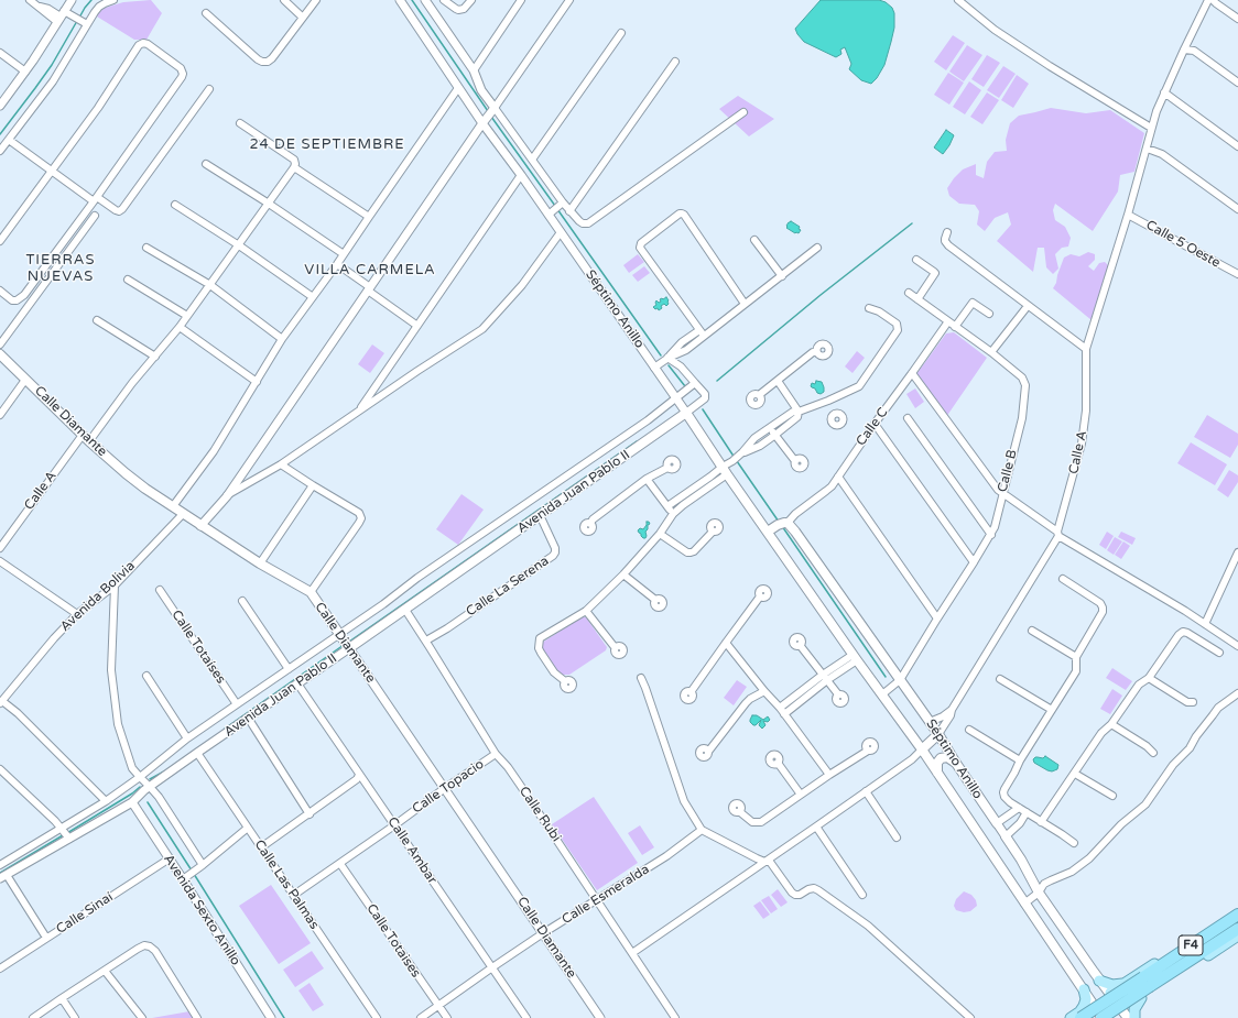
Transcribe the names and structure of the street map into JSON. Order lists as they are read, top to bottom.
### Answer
{
  "streets": {
    "highway": ["F4"],
    "main road": ["Séptimo Anillo", "Calle Diamante", "Avenida Juan Pablo II"],
    "street": [
      "Calle 5 Oeste",
      "Calle C",
      "Calle A",
      "Calle B",
      "Calle La Serena",
      "Avenida Bolivia",
      "Calle Totaíses",
      "Calle Topacio",
      "Calle Rubi",
      "Calle Ambar",
      "Calle Las Palmas",
      "Calle Esmeralda",
      "Avenida Sexto Anillo",
      "Calle Sinaí",
      "Calle Totaises"
    ]
  },
  "crossings": [
    ["Calle 5 Oeste", "Calle A"],
    ["Séptimo Anillo", "Calle C"],
    ["Séptimo Anillo", "Calle A"],
    ["Séptimo Anillo", "Calle B"],
    ["Séptimo Anillo", "Avenida Juan Pablo II"],
    ["Séptimo Anillo", "F4"],
    ["Calle Diamante", "Calle A"],
    ["Calle Diamante", "Avenida Juan Pablo II"],
    ["Calle Diamante", "Avenida Bolivia"],
    ["Calle Diamante", "Calle Topacio"],
    ["Calle Diamante", "Calle Esmeralda"],
    ["Calle C", "Calle B"],
    ["Avenida Juan Pablo II", "Calle La Serena"],
    ["Avenida Juan Pablo II", "Calle Rubi"],
    ["Avenida Juan Pablo II", "Calle Ambar"],
    ["Avenida Juan Pablo II", "Calle Las Palmas"],
    ["Avenida Juan Pablo II", "Avenida Sexto Anillo"],
    ["Calle La Serena", "Calle Rubi"],
    ["Calle Topacio", "Calle Rubi"],
    ["Calle Topacio", "Calle Ambar"],
    ["Calle Topacio", "Calle Las Palmas"],
    ["Calle Topacio", "Calle Totaises"],
    ["Calle Rubi", "Calle Esmeralda"],
    ["Calle Ambar", "Calle Esmeralda"],
    ["Calle Esmeralda", "Calle Totaises"],
    ["Avenida Sexto Anillo", "Calle Sinaí"]
  ],
  "districts": ["24 DE SEPTIEMBRE", "TIERRAS NUEVAS", "VILLA CARMELA"]
}
